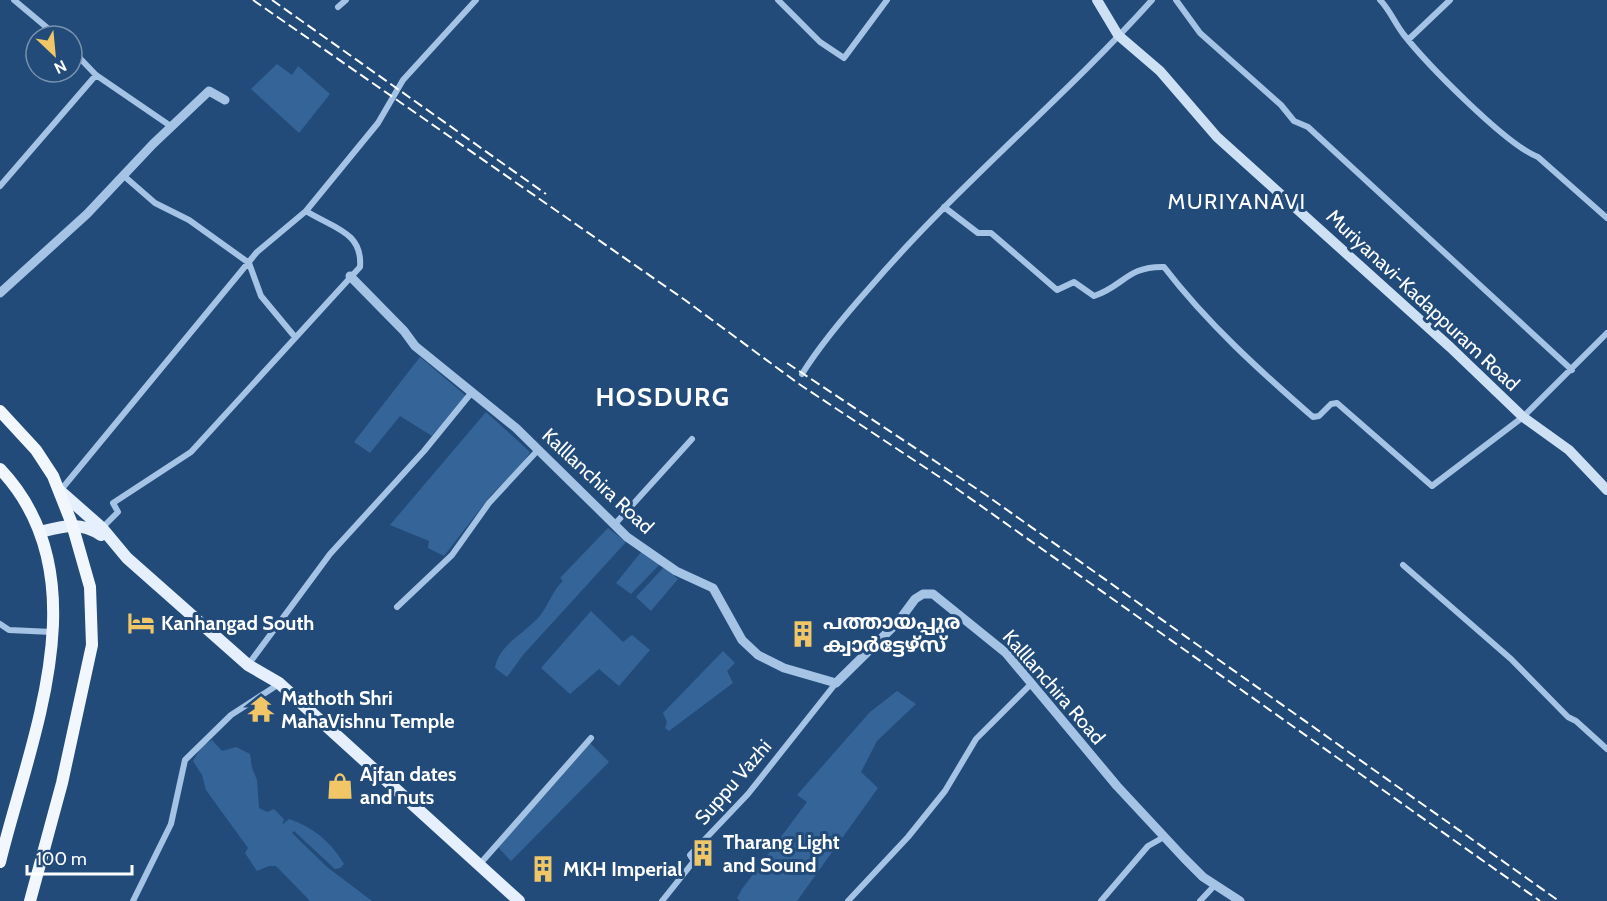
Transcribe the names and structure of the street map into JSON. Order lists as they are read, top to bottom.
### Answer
{
  "streets": {
    "main road": ["Muriyanavi-Kadappuram Road"],
    "street": ["Kalllanchira Road", "Suppu Vazhi"]
  },
  "crossings": [
    ["Kalllanchira Road", "Suppu Vazhi"]
  ],
  "districts": ["MURIYANAVI", "HOSDURG"],
  "places": {
    "hotel": ["Kanhangad South"],
    "building": ["പത്തായപ്പുര ക്വാർട്ടേഴ്സ്", "Tharang Light and Sound", "MKH Imperial"],
    "temple": ["Mathoth Shri MahaVishnu Temple"],
    "shop": ["Ajfan dates and nuts"]
  },
  "scale_bar": "100 m",
  "north": "bottom right"
}
